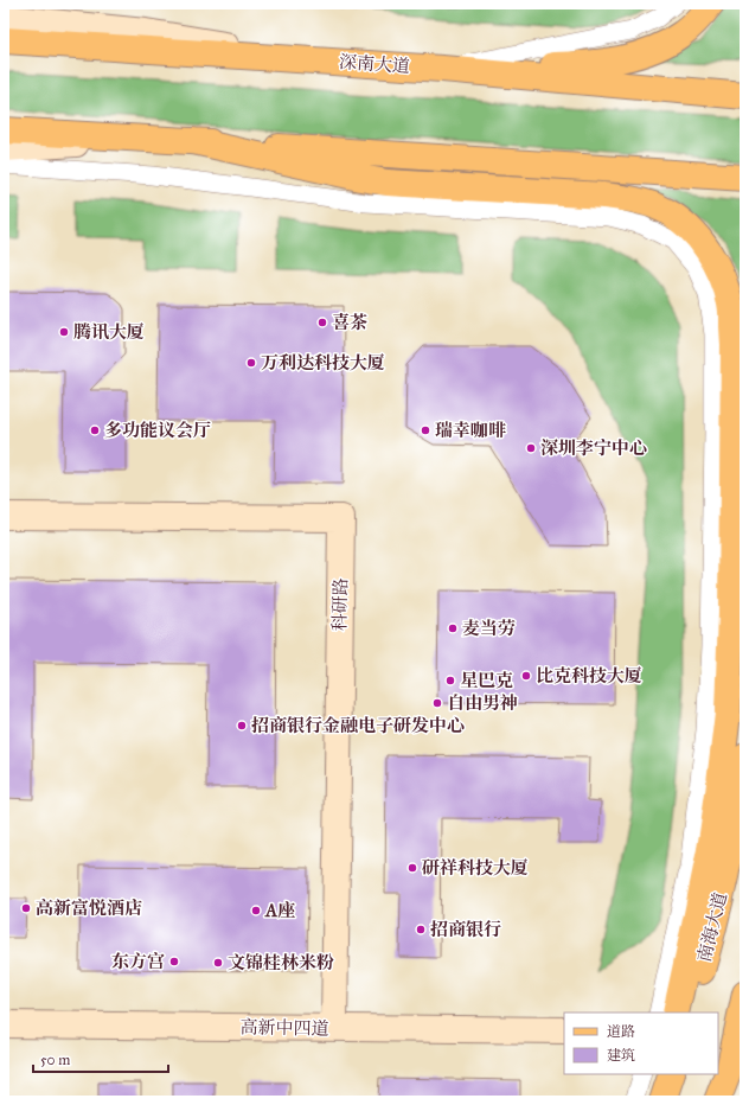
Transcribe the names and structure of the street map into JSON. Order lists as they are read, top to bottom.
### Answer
{
  "streets": {
    "main road": [
      "深南大道",
      "科研路",
      "南海大道",
      "高新中四道"
    ]
  },
  "crossings": [
    ["科研路", "高新中四道"]
  ],
  "places": [
    "喜茶",
    "腾讯大厦",
    "万利达科技大厦",
    "多功能议会厅",
    "瑞幸咖啡",
    "深圳李宁中心",
    "麦当劳",
    "比克科技大厦",
    "星巴克",
    "自由男神",
    "招商银行金融电子研发中心",
    "研祥科技大厦",
    "高新富悦酒店",
    "A座",
    "招商银行",
    "东方宫",
    "文锦桂林米粉"
  ],
  "legend": ["道路", "建筑"],
  "scale_bar": "50 m"
}
